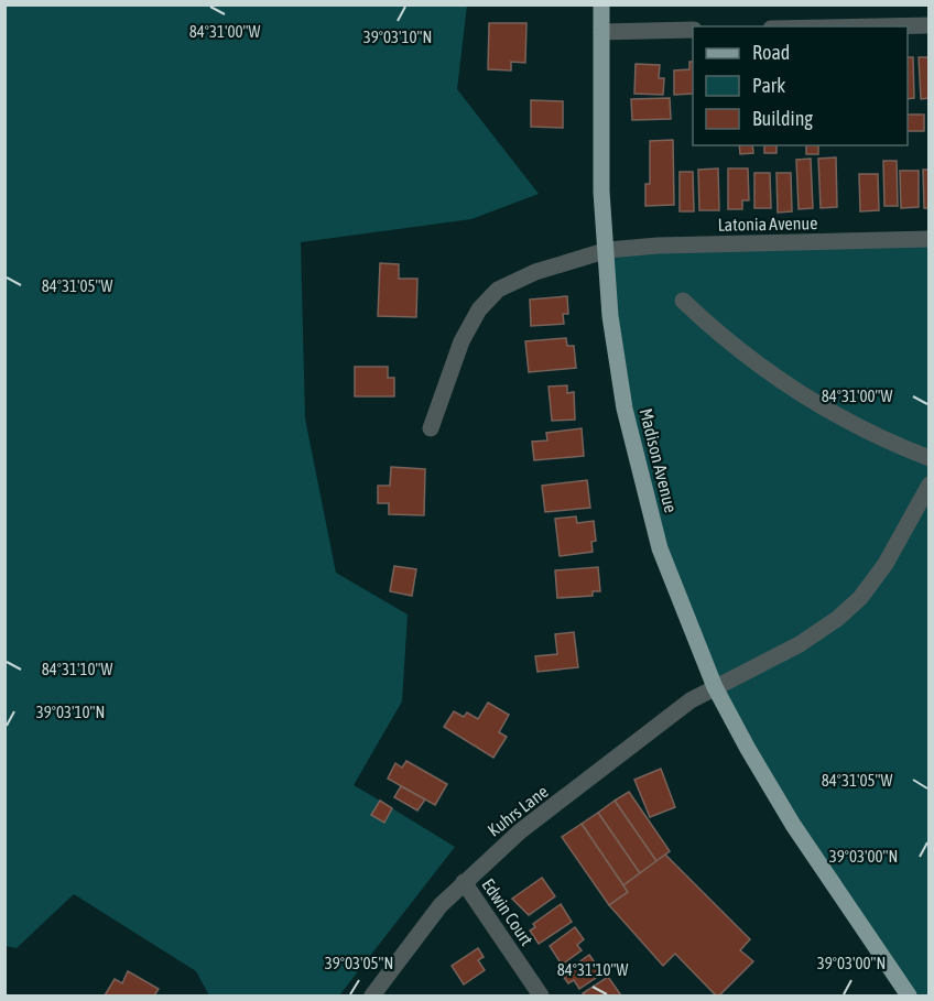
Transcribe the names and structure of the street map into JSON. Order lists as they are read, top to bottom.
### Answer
{
  "streets": {
    "main road": ["Madison Avenue"],
    "street": ["Latonia Avenue", "Kuhrs Lane", "Edwin Court"]
  },
  "crossings": [
    ["Latonia Avenue", "Madison Avenue"],
    ["Madison Avenue", "Kuhrs Lane"],
    ["Kuhrs Lane", "Edwin Court"]
  ],
  "legend": ["Road", "Park", "Building"],
  "coordinates": [
    "84°31'00\"W",
    "39°03'10\"N",
    "84°31'05\"W",
    "84°31'10\"W",
    "39°03'00\"N",
    "39°03'05\"N"
  ]
}
